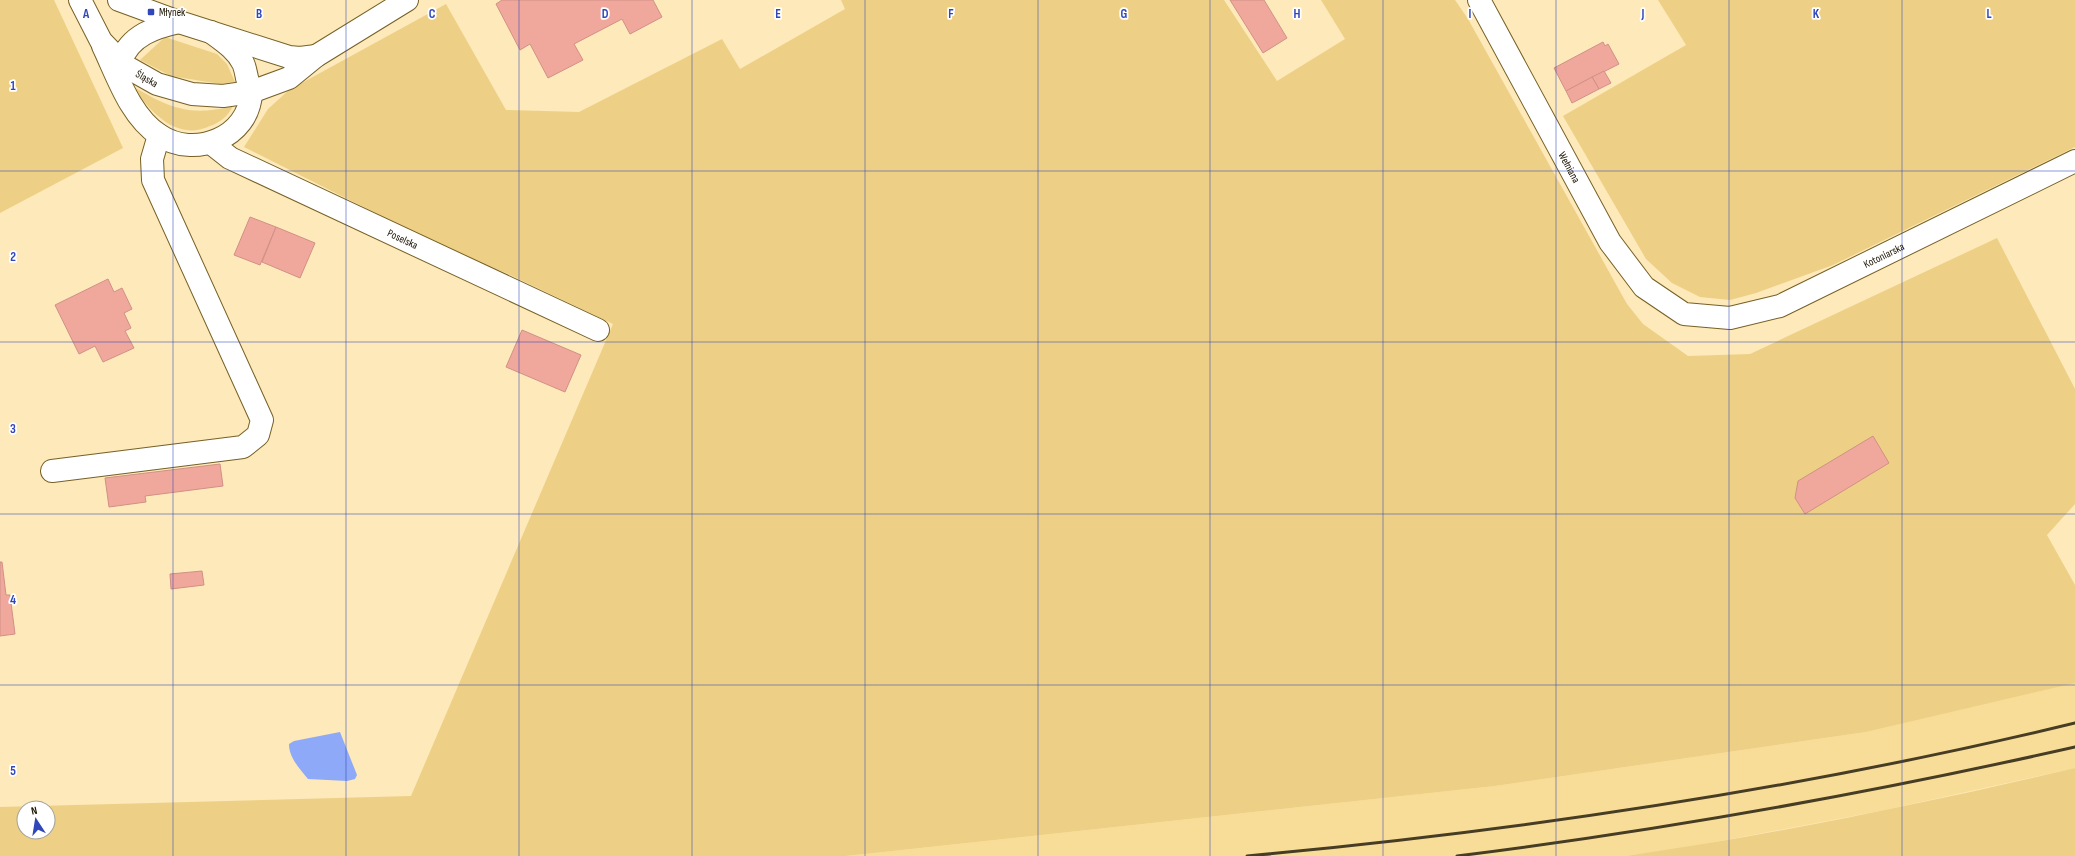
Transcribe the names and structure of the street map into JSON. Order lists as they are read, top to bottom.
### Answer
{
  "streets": {
    "street": [
      "Śląska",
      "Wełniana",
      "Poselska",
      "Kotoniarska"
    ]
  },
  "crossings": [
    ["Wełniana", "Kotoniarska"]
  ],
  "places": {
    "transit": ["Młynek"]
  },
  "north": "top",
  "grid": {
    "columns": [
      "A",
      "B",
      "C",
      "D",
      "E",
      "F",
      "G",
      "H",
      "I",
      "J",
      "K",
      "L"
    ],
    "rows": [
      "1",
      "2",
      "3",
      "4",
      "5"
    ]
  }
}
